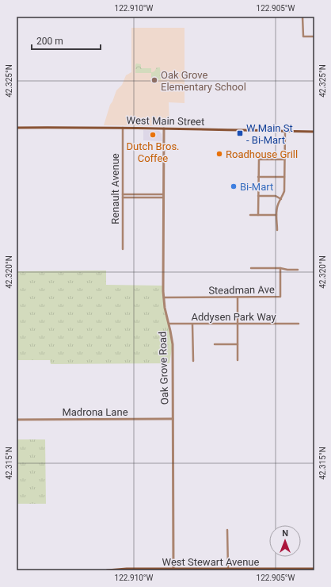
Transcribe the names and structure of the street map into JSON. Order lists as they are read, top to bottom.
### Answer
{
  "streets": {
    "main road": ["West Main Street", "West Stewart Avenue"],
    "street": [
      "Renault Avenue",
      "Steadman Ave",
      "Addysen Park Way",
      "Oak Grove Road",
      "Madrona Lane"
    ]
  },
  "crossings": [
    ["West Main Street", "Renault Avenue"],
    ["West Main Street", "Oak Grove Road"],
    ["Steadman Ave", "Oak Grove Road"],
    ["Addysen Park Way", "Oak Grove Road"],
    ["Oak Grove Road", "Madrona Lane"],
    ["Oak Grove Road", "West Stewart Avenue"]
  ],
  "places": {
    "other": [
      "Oak Grove Elementary School",
      "Dutch Bros. Coffee",
      "Roadhouse Grill",
      "Bi-Mart"
    ],
    "transit": ["W Main St - Bi-Mart"]
  },
  "scale_bar": "200 m",
  "north": "top",
  "coordinates": [
    "122.910°W",
    "122.905°W",
    "42.325°N",
    "42.320°N",
    "42.315°N"
  ]
}
